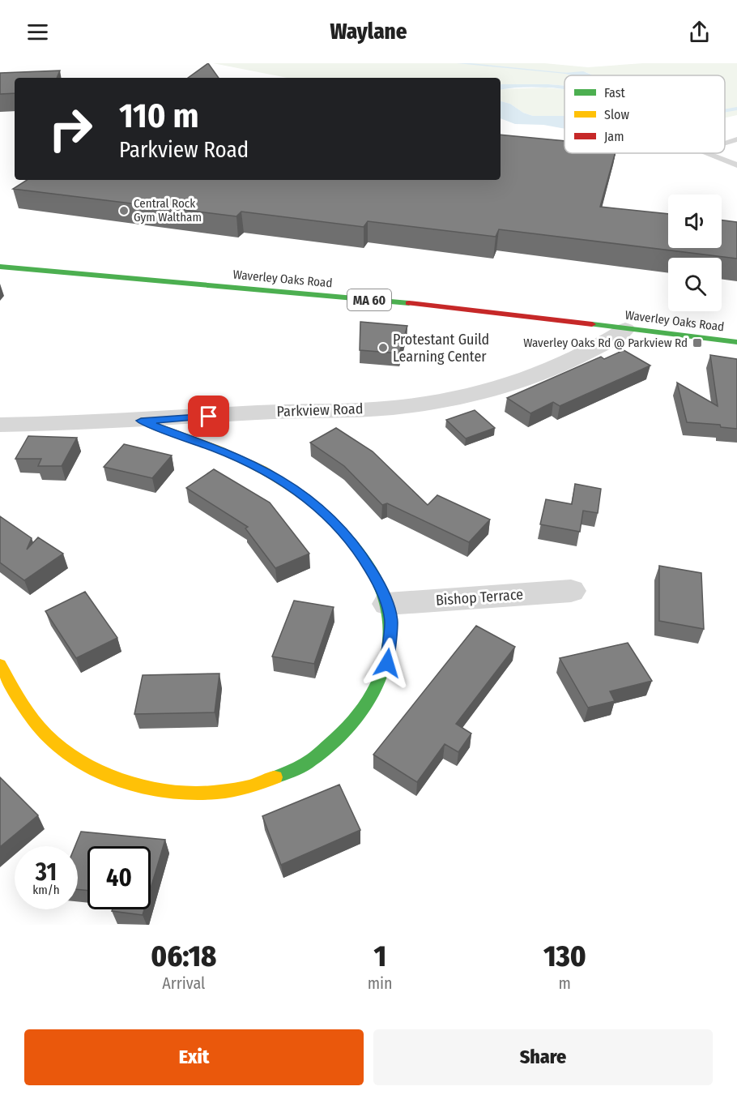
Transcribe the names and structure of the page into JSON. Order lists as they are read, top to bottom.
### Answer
{
  "streets": {
    "main road": ["Waverley Oaks Road", "MA 60"],
    "street": ["Parkview Road", "Bishop Terrace"]
  },
  "crossings": [
    ["Waverley Oaks Road", "Parkview Road"]
  ],
  "places": {
    "other": ["Central Rock Gym Waltham", "Protestant Guild Learning Center"],
    "transit": ["Waverley Oaks Rd @ Parkview Rd"]
  },
  "legend": ["Fast", "Slow", "Jam"],
  "page": {
    "header": "Waylane",
    "turn": ["110 m", "Parkview Road"],
    "speed": "31 km/h",
    "limit": "40",
    "eta": [
      "06:18",
      "Arrival",
      "1",
      "min",
      "130",
      "m"
    ],
    "buttons": ["Exit", "Share"]
  }
}
